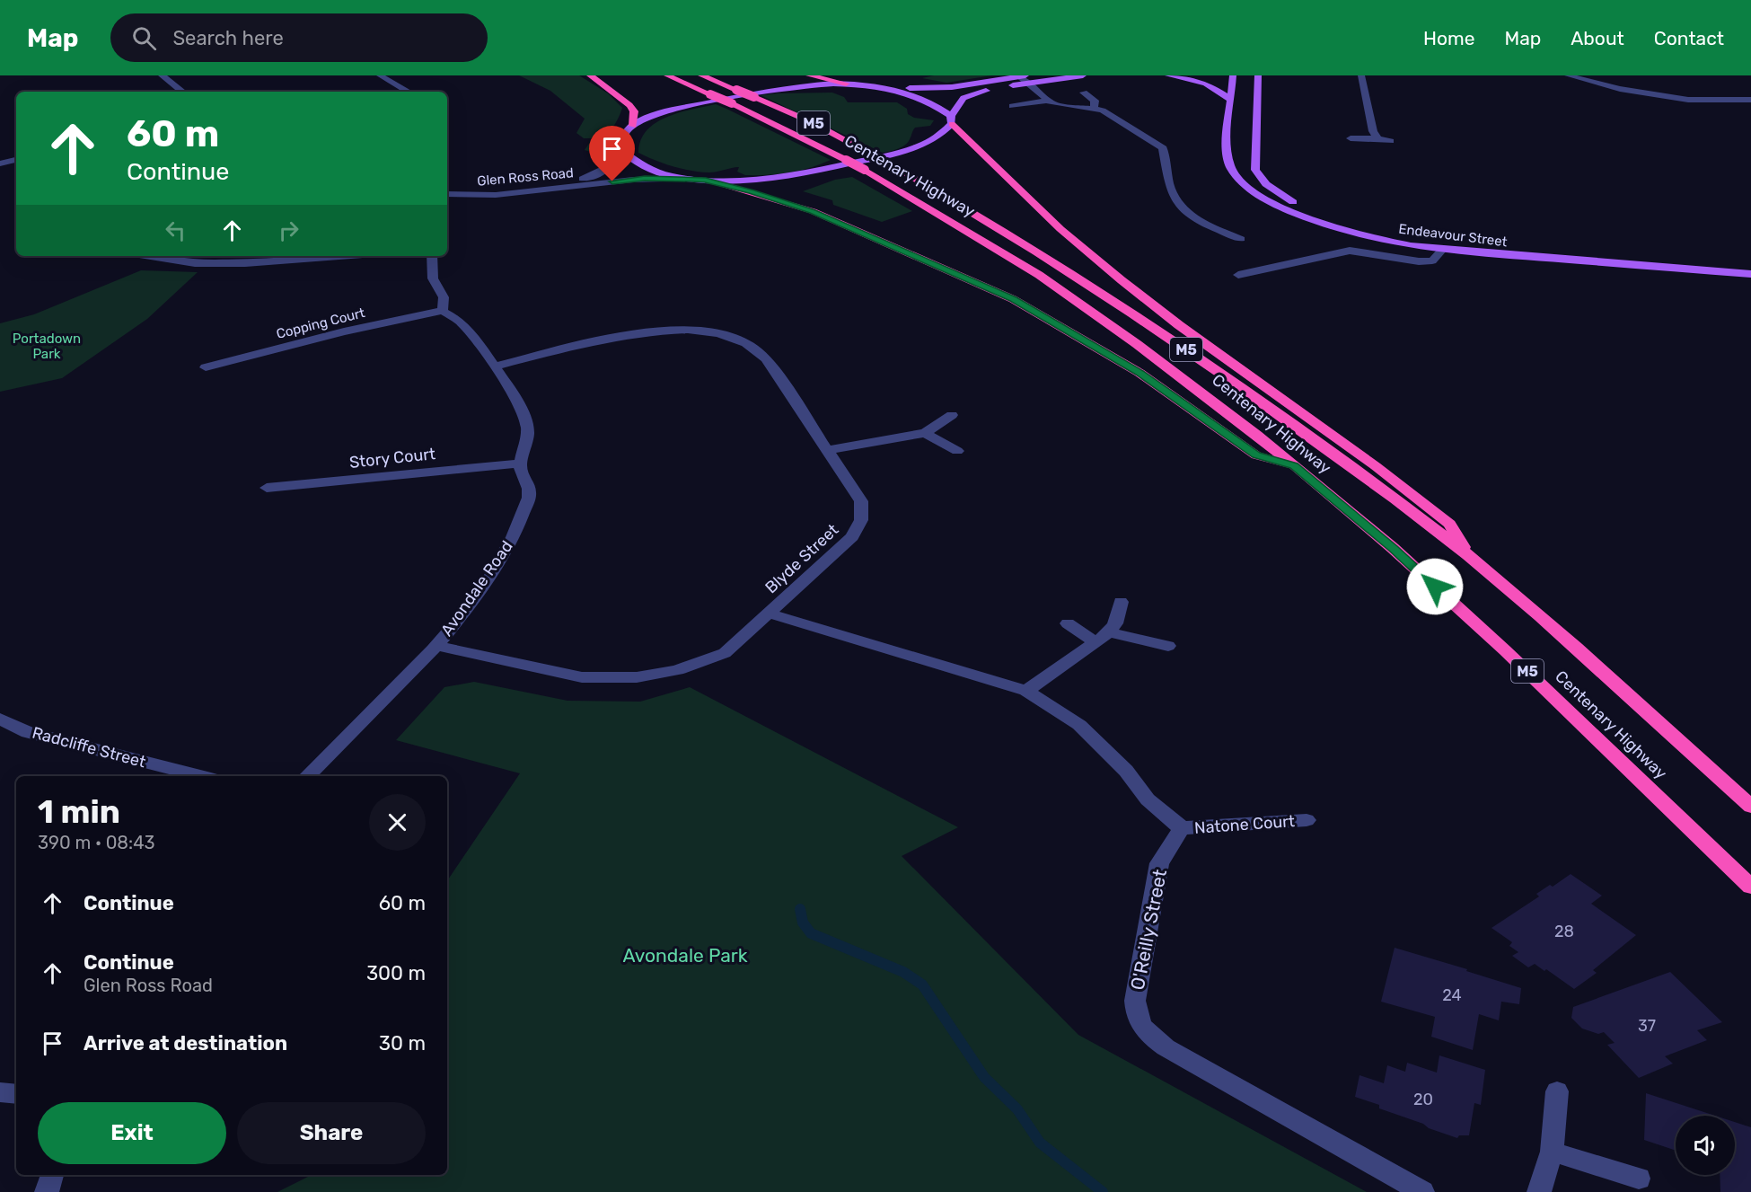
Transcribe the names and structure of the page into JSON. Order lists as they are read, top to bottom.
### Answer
{
  "streets": {
    "highway": ["M5", "Centenary Highway"],
    "main road": ["Endeavour Street"],
    "street": [
      "Glen Ross Road",
      "Copping Court",
      "Story Court",
      "Blyde Street",
      "Avondale Road",
      "Radcliffe Street",
      "Natone Court",
      "O'Reilly Street"
    ]
  },
  "crossings": [
    ["Story Court", "Avondale Road"],
    ["Blyde Street", "Avondale Road"],
    ["Natone Court", "O'Reilly Street"]
  ],
  "parks": ["Portadown Park", "Avondale Park"],
  "house_numbers": [
    "28",
    "24",
    "37",
    "20"
  ],
  "page": {
    "header": "Map",
    "search": "Search here",
    "nav": [
      "Home",
      "Map",
      "About",
      "Contact"
    ],
    "turn": ["60 m", "Continue"],
    "heading": ["1 min", "390 m · 08:43"],
    "list": [
      {
        "name": "Continue",
        "value": "60 m"
      },
      {
        "name": "Continue",
        "note": "Glen Ross Road",
        "value": "300 m"
      },
      {
        "name": "Arrive at destination",
        "value": "30 m"
      }
    ],
    "buttons": ["Exit", "Share"]
  }
}
